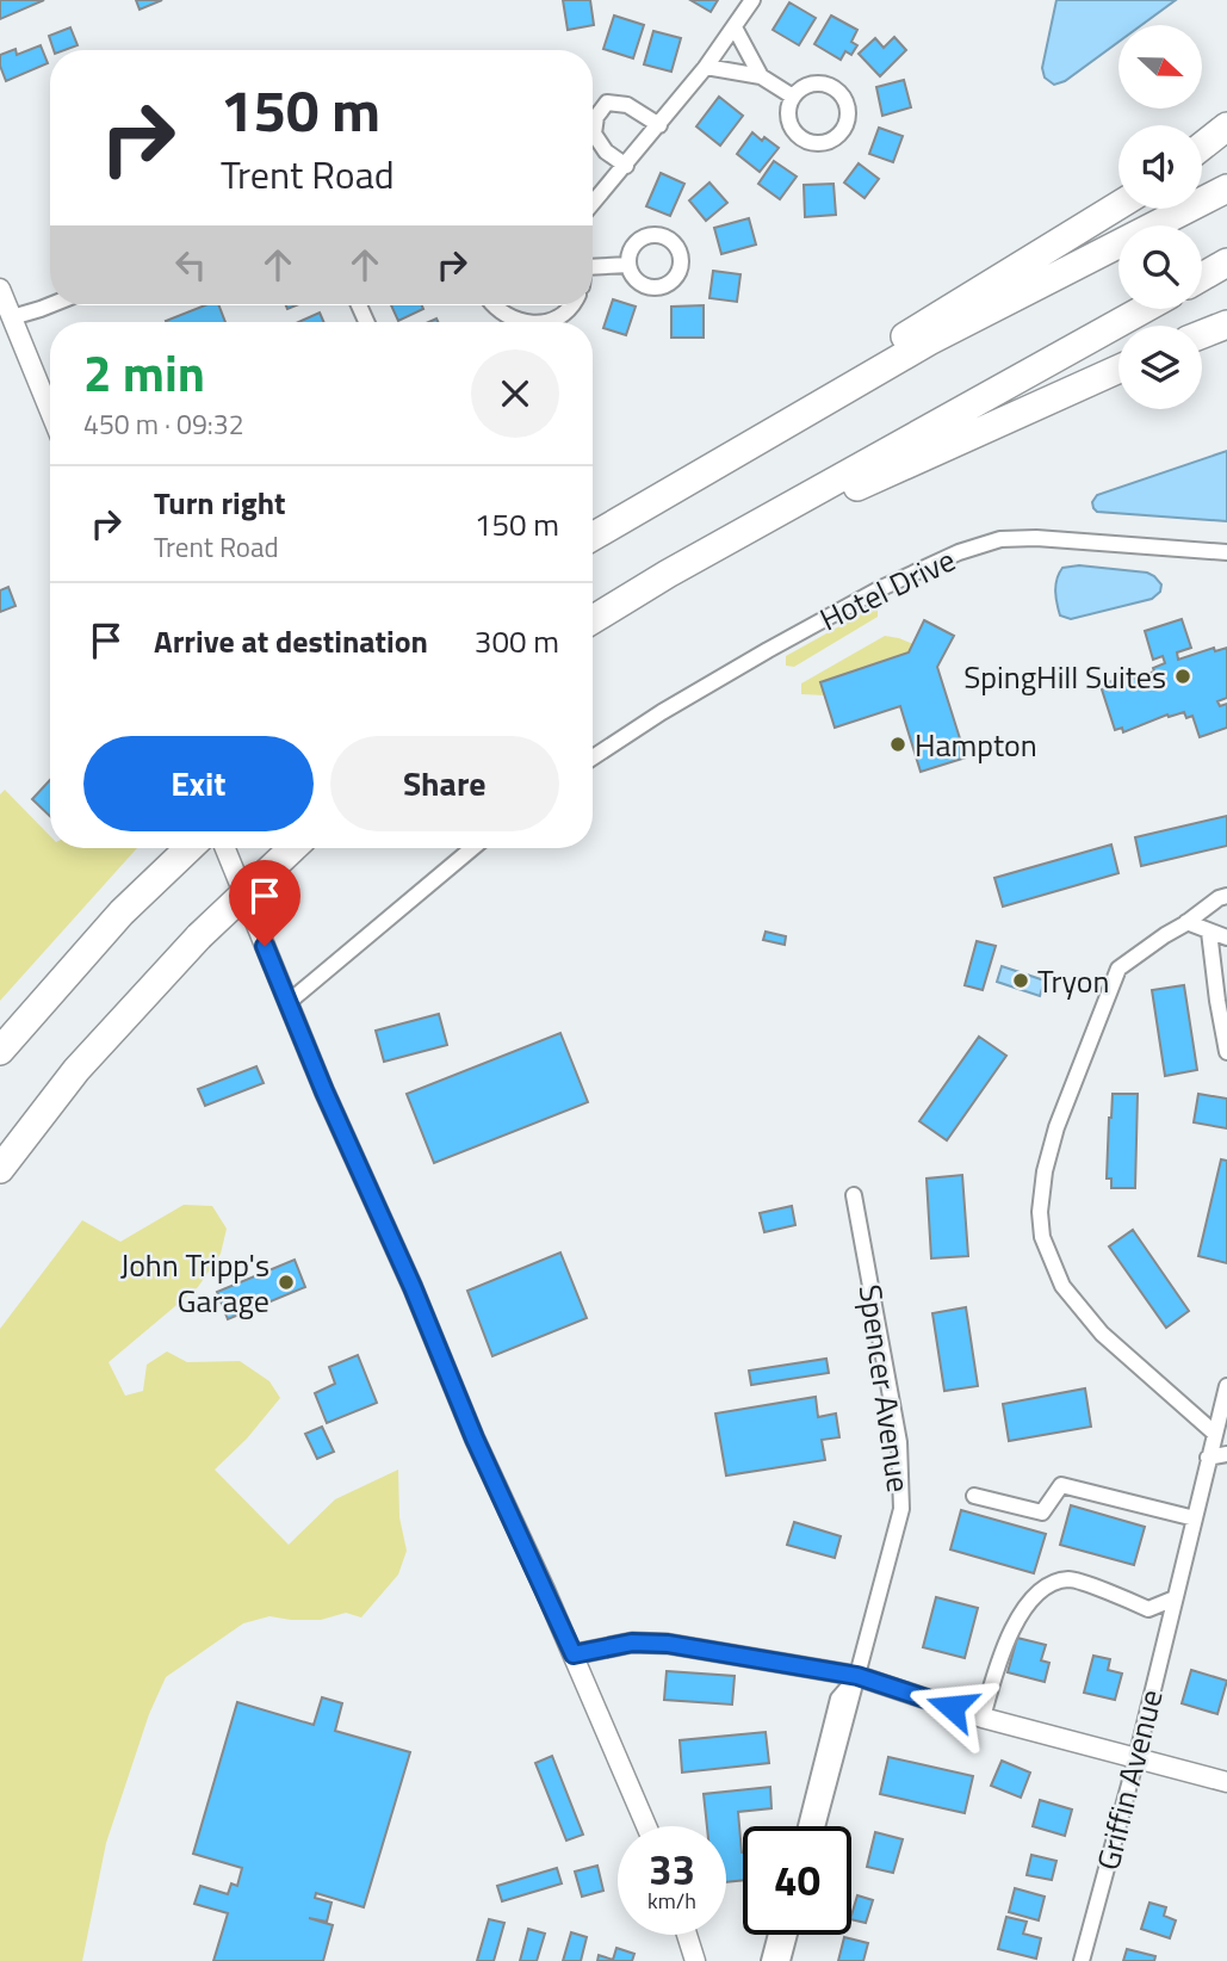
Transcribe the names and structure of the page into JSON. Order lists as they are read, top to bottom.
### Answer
{
  "streets": {
    "street": ["Hotel Drive", "Spencer Avenue", "Griffin Avenue"]
  },
  "places": [
    "SpingHill Suites",
    "Hampton",
    "Tryon",
    "John Tripp's Garage"
  ],
  "north": "right",
  "page": {
    "turn": ["150 m", "Trent Road"],
    "heading": ["2 min", "450 m · 09:32"],
    "list": [
      {
        "name": "Turn right",
        "note": "Trent Road",
        "value": "150 m"
      },
      {
        "name": "Arrive at destination",
        "value": "300 m"
      }
    ],
    "buttons": ["Exit", "Share"],
    "speed": "33 km/h",
    "limit": "40"
  }
}
